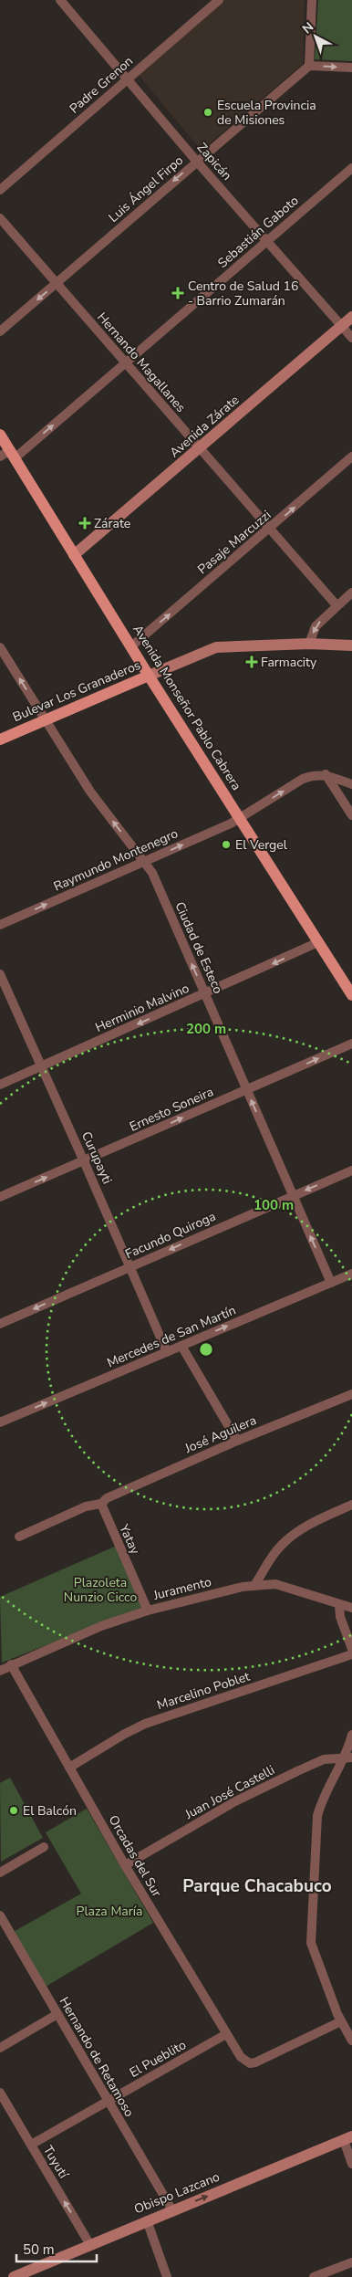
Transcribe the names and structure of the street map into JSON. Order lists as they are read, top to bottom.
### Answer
{
  "streets": {
    "main road": [
      "Avenida Zárate",
      "Bulevar Los Granaderos",
      "Avenida Monseñor Pablo Cabrera",
      "Obispo Lazcano"
    ],
    "street": [
      "Padre Grenon",
      "Zapicán",
      "Luis Ángel Firpo",
      "Sebastián Gaboto",
      "Hernando Magallanes",
      "Pasaje Marcuzzi",
      "Raymundo Montenegro",
      "Ciudad de Esteco",
      "Herminio Malvino",
      "Ernesto Soneira",
      "Curupayti",
      "Facundo Quiroga",
      "Mercedes de San Martín",
      "José Aguilera",
      "Yatay",
      "Juramento",
      "Marcelino Poblet",
      "Juan José Castelli",
      "Orcadas del Sur",
      "Hernando de Retamoso",
      "El Pueblito",
      "Tuyutí"
    ]
  },
  "crossings": [
    ["Padre Grenon", "Zapicán"],
    ["Zapicán", "Luis Ángel Firpo"],
    ["Zapicán", "Sebastián Gaboto"],
    ["Zapicán", "Avenida Zárate"],
    ["Luis Ángel Firpo", "Hernando Magallanes"],
    ["Sebastián Gaboto", "Hernando Magallanes"],
    ["Sebastián Gaboto", "Avenida Monseñor Pablo Cabrera"],
    ["Hernando Magallanes", "Avenida Zárate"],
    ["Hernando Magallanes", "Pasaje Marcuzzi"],
    ["Avenida Zárate", "Avenida Monseñor Pablo Cabrera"],
    ["Pasaje Marcuzzi", "Avenida Monseñor Pablo Cabrera"],
    ["Bulevar Los Granaderos", "Avenida Monseñor Pablo Cabrera"],
    ["Bulevar Los Granaderos", "Ciudad de Esteco"],
    ["Avenida Monseñor Pablo Cabrera", "Raymundo Montenegro"],
    ["Avenida Monseñor Pablo Cabrera", "Herminio Malvino"],
    ["Raymundo Montenegro", "Ciudad de Esteco"],
    ["Ciudad de Esteco", "Herminio Malvino"],
    ["Ciudad de Esteco", "Ernesto Soneira"],
    ["Ciudad de Esteco", "Facundo Quiroga"],
    ["Ciudad de Esteco", "Mercedes de San Martín"],
    ["Herminio Malvino", "Curupayti"],
    ["Ernesto Soneira", "Curupayti"],
    ["Curupayti", "Facundo Quiroga"],
    ["Curupayti", "Mercedes de San Martín"],
    ["José Aguilera", "Yatay"],
    ["Yatay", "Juramento"],
    ["Juramento", "Orcadas del Sur"],
    ["Marcelino Poblet", "Orcadas del Sur"],
    ["Juan José Castelli", "Orcadas del Sur"],
    ["Orcadas del Sur", "El Pueblito"],
    ["Hernando de Retamoso", "El Pueblito"],
    ["Hernando de Retamoso", "Obispo Lazcano"],
    ["El Pueblito", "Tuyutí"],
    ["Tuyutí", "Obispo Lazcano"]
  ],
  "one_way": [
    "Luis Ángel Firpo",
    "Pasaje Marcuzzi",
    "Raymundo Montenegro",
    "Ciudad de Esteco",
    "Herminio Malvino",
    "Ernesto Soneira",
    "Facundo Quiroga",
    "Mercedes de San Martín",
    "Tuyutí",
    "Obispo Lazcano"
  ],
  "districts": ["Parque Chacabuco"],
  "parks": ["Plazoleta Nunzio Cicco", "Plaza María"],
  "places": {
    "other": ["Escuela Provincia de Misiones", "El Vergel", "El Balcón"],
    "health": ["Centro de Salud 16 - Barrio Zumarán", "Zárate", "Farmacity"]
  },
  "scale_bar": "50 m",
  "north": "top left",
  "rings": ["200 m", "100 m"]
}
